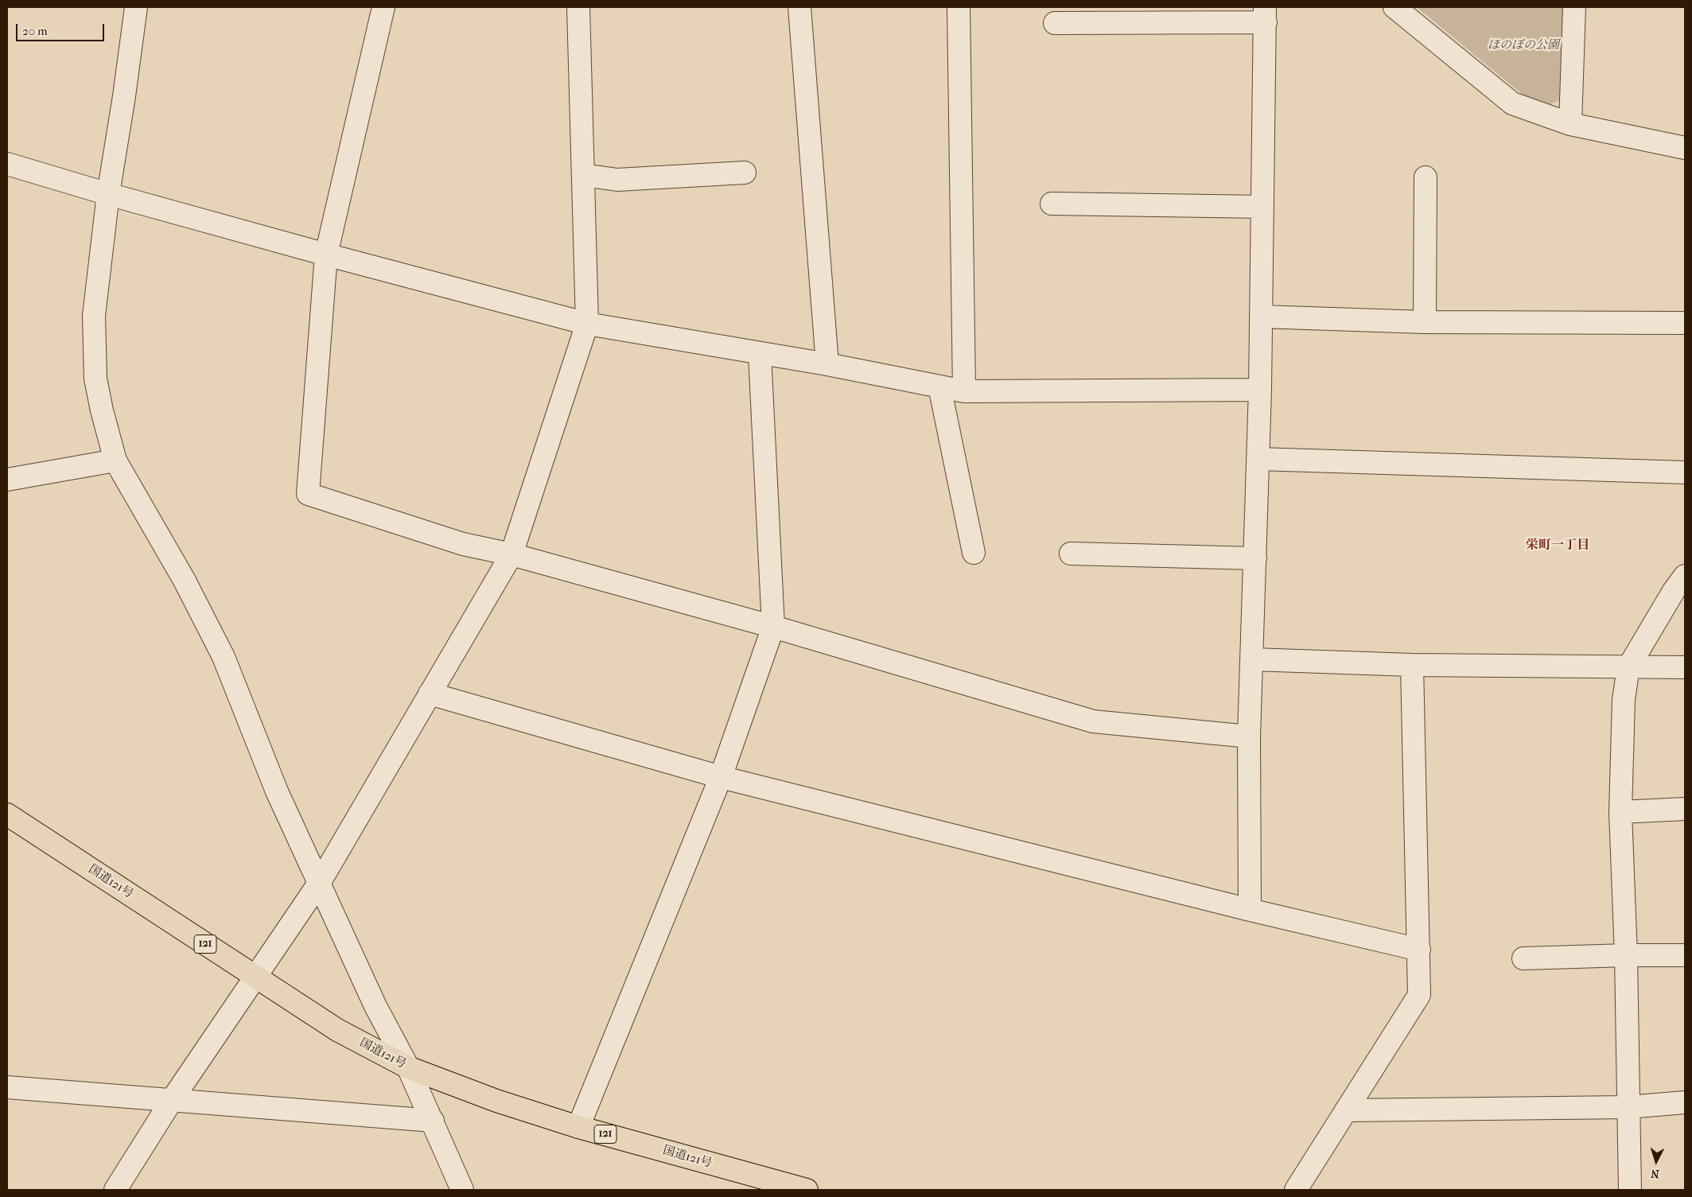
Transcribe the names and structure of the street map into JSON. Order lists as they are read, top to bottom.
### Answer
{
  "streets": {
    "highway": ["国道121号", "121"]
  },
  "districts": ["栄町一丁目"],
  "parks": ["ほのぼの公園"],
  "scale_bar": "20 m",
  "north": "bottom"
}
